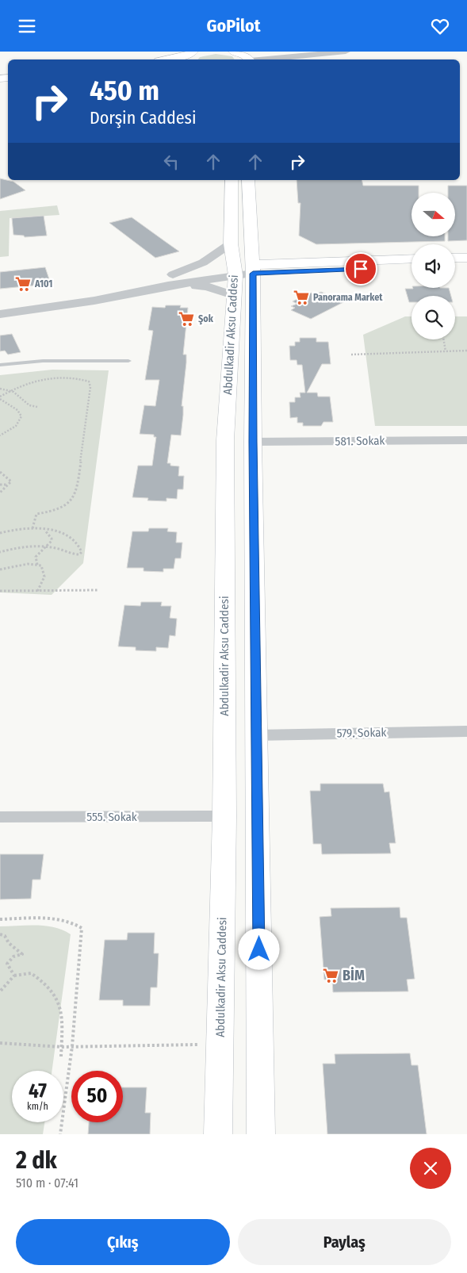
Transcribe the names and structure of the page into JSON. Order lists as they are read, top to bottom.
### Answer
{
  "streets": {
    "main road": ["Abdulkadir Aksu Caddesi"],
    "street": ["581. Sokak", "579. Sokak", "555. Sokak"]
  },
  "crossings": [
    ["Abdulkadir Aksu Caddesi", "581. Sokak"],
    ["Abdulkadir Aksu Caddesi", "579. Sokak"],
    ["Abdulkadir Aksu Caddesi", "555. Sokak"]
  ],
  "places": {
    "supermarket": [
      "A101",
      "Panorama Market",
      "Şok",
      "BİM"
    ]
  },
  "north": "right",
  "page": {
    "header": "GoPilot",
    "turn": ["450 m", "Dorşin Caddesi"],
    "speed": "47 km/h",
    "limit": "50",
    "heading": ["2 dk", "510 m · 07:41"],
    "buttons": ["Çıkış", "Paylaş"]
  }
}
